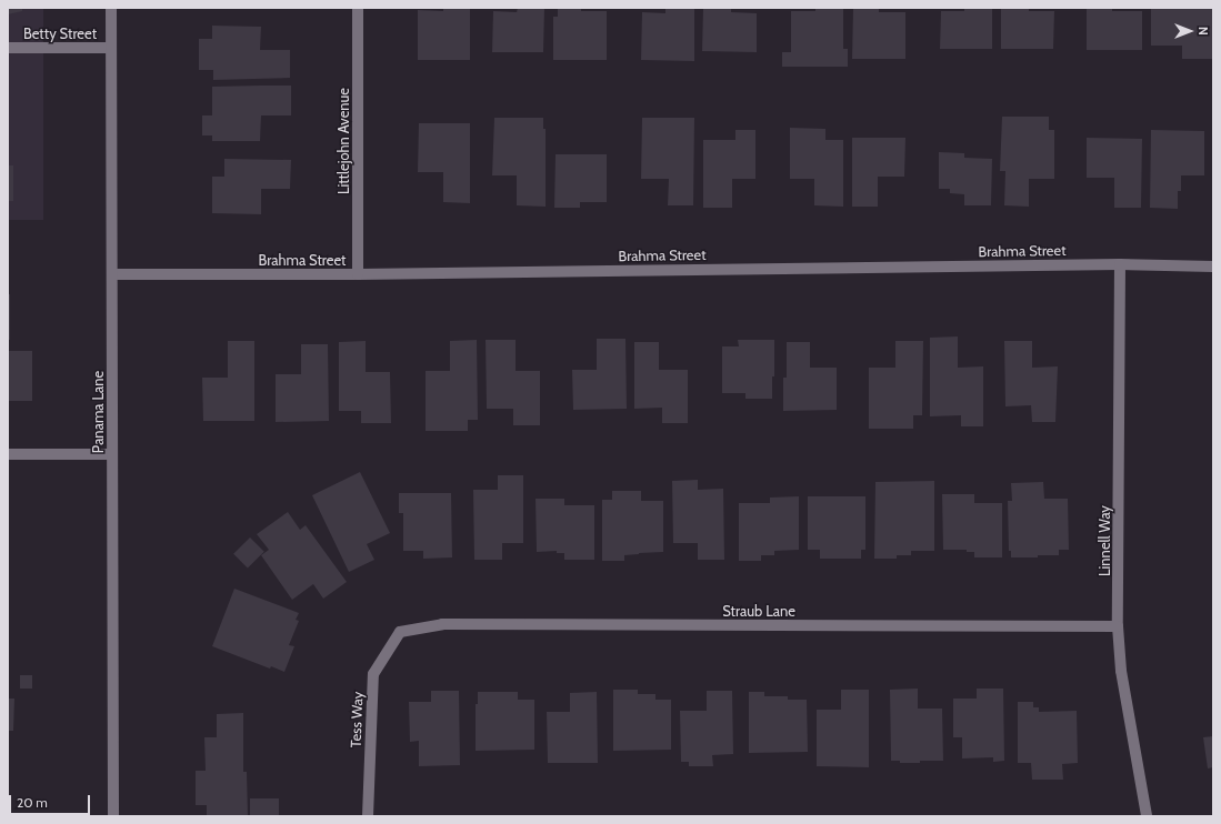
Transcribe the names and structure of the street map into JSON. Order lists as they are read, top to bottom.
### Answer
{
  "streets": {
    "street": [
      "Betty Street",
      "Littlejohn Avenue",
      "Brahma Street",
      "Panama Lane",
      "Linnell Way",
      "Straub Lane",
      "Tess Way"
    ]
  },
  "crossings": [
    ["Betty Street", "Panama Lane"],
    ["Littlejohn Avenue", "Brahma Street"],
    ["Brahma Street", "Panama Lane"],
    ["Brahma Street", "Linnell Way"],
    ["Linnell Way", "Straub Lane"],
    ["Straub Lane", "Tess Way"]
  ],
  "scale_bar": "20 m",
  "north": "right"
}
